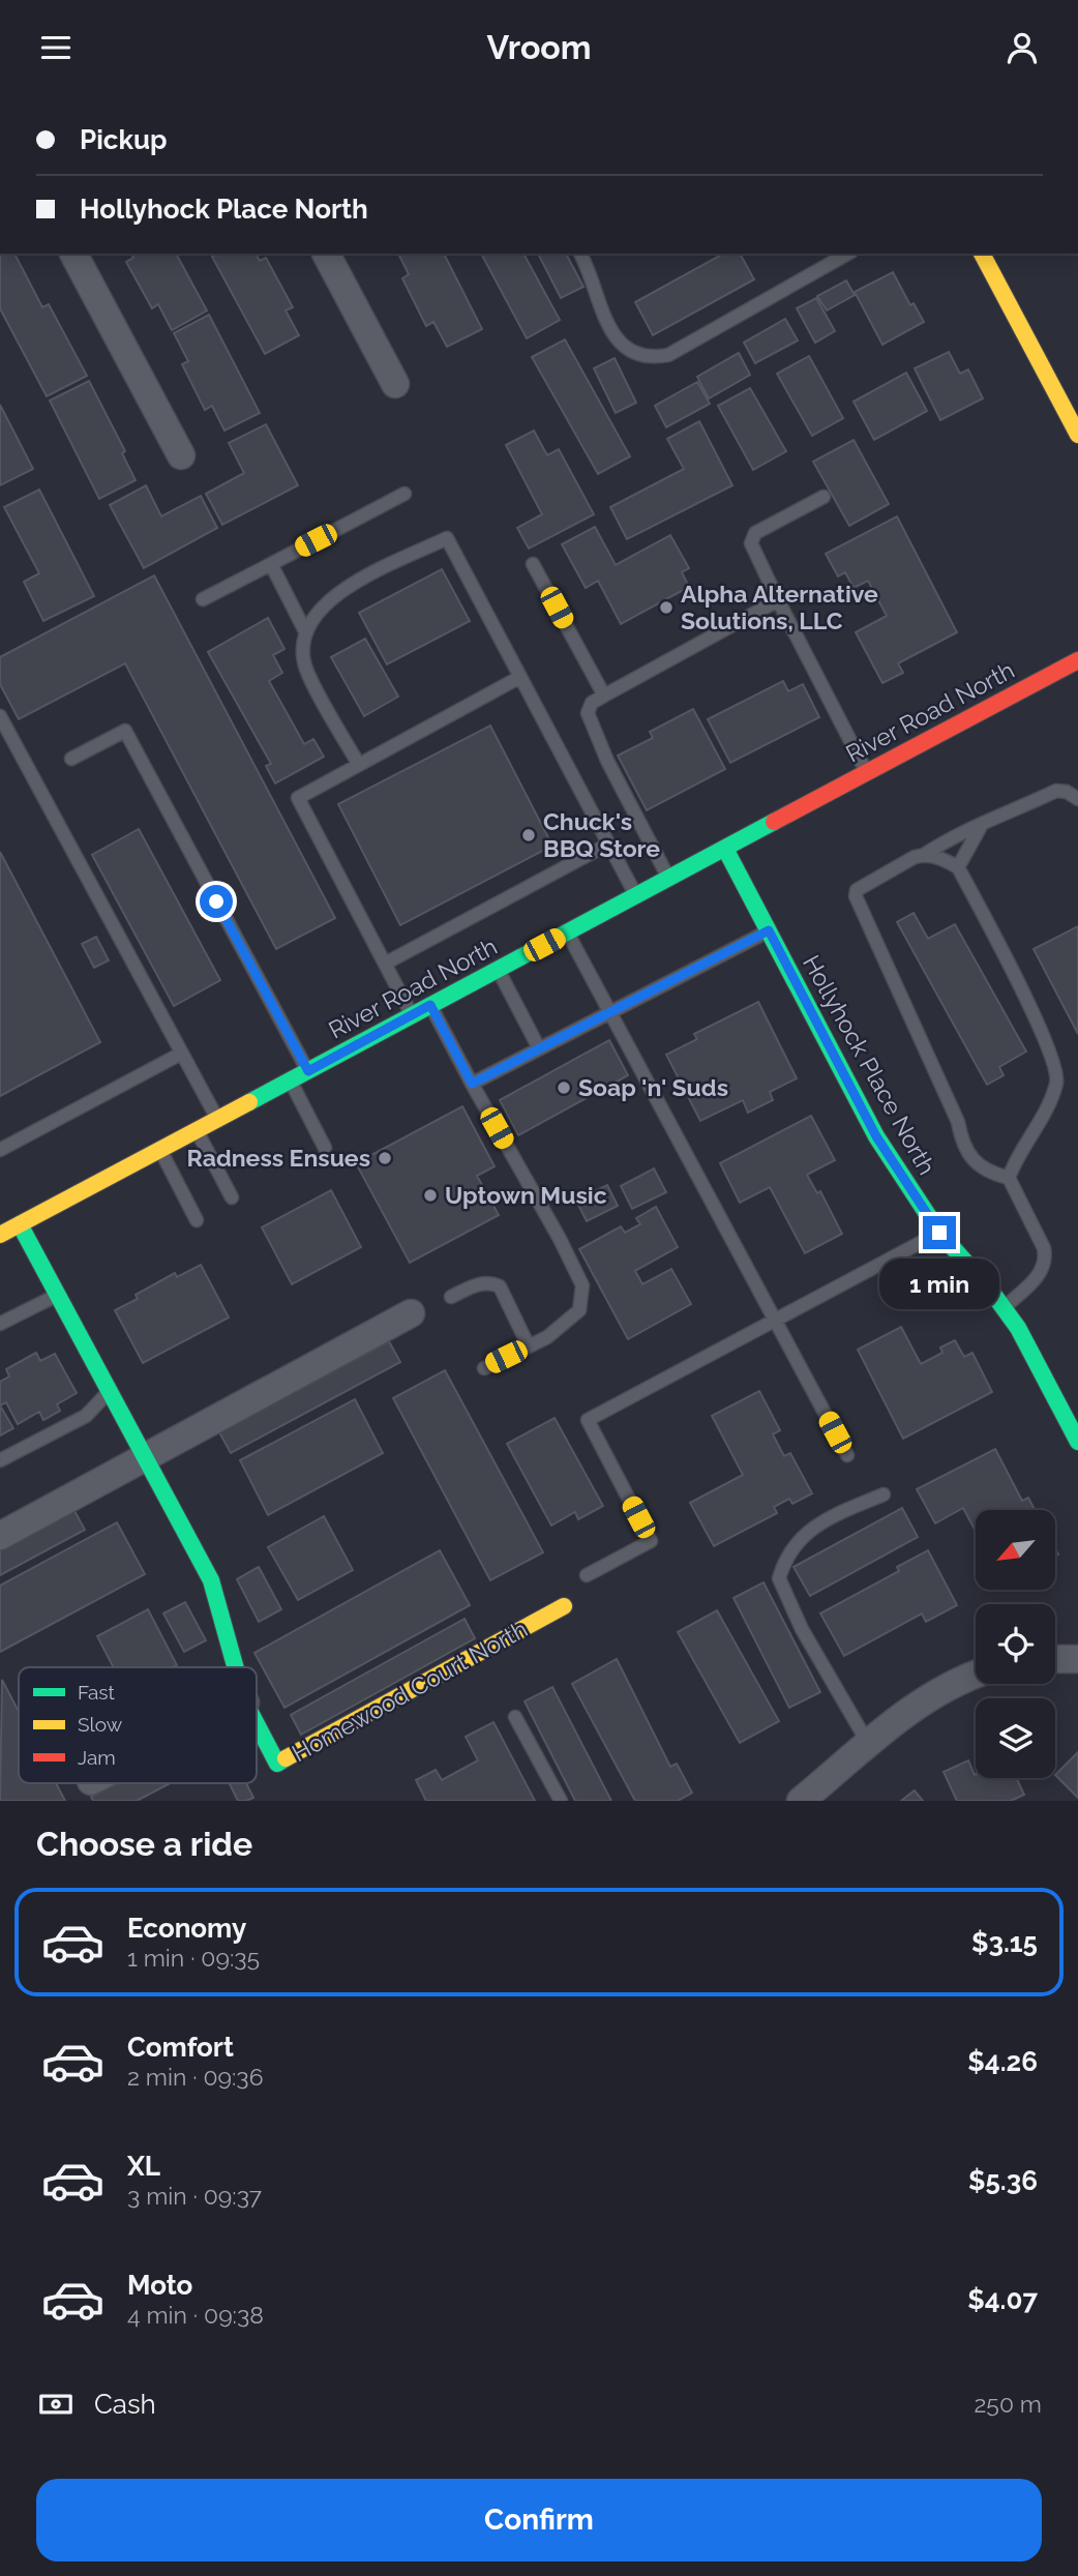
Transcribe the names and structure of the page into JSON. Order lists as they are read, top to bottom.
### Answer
{
  "streets": {
    "street": ["River Road North", "Hollyhock Place North", "Homewood Court North"]
  },
  "crossings": [
    ["River Road North", "Hollyhock Place North"],
    ["River Road North", "Homewood Court North"]
  ],
  "places": [
    "Alpha Alternative Solutions, LLC",
    "Chuck's BBQ Store",
    "Soap 'n' Suds",
    "Radness Ensues",
    "Uptown Music"
  ],
  "legend": ["Fast", "Slow", "Jam"],
  "north": "bottom left",
  "page": {
    "header": "Vroom",
    "banner": ["Pickup", "Hollyhock Place North"],
    "bubble": "1 min",
    "heading": "Choose a ride",
    "list": [
      {
        "name": "Economy",
        "note": "1 min · 09:35",
        "value": "$3.15"
      },
      {
        "name": "Comfort",
        "note": "2 min · 09:36",
        "value": "$4.26"
      },
      {
        "name": "XL",
        "note": "3 min · 09:37",
        "value": "$5.36"
      },
      {
        "name": "Moto",
        "note": "4 min · 09:38",
        "value": "$4.07"
      }
    ],
    "pay": ["Cash", "250 m"],
    "buttons": "Confirm"
  }
}
